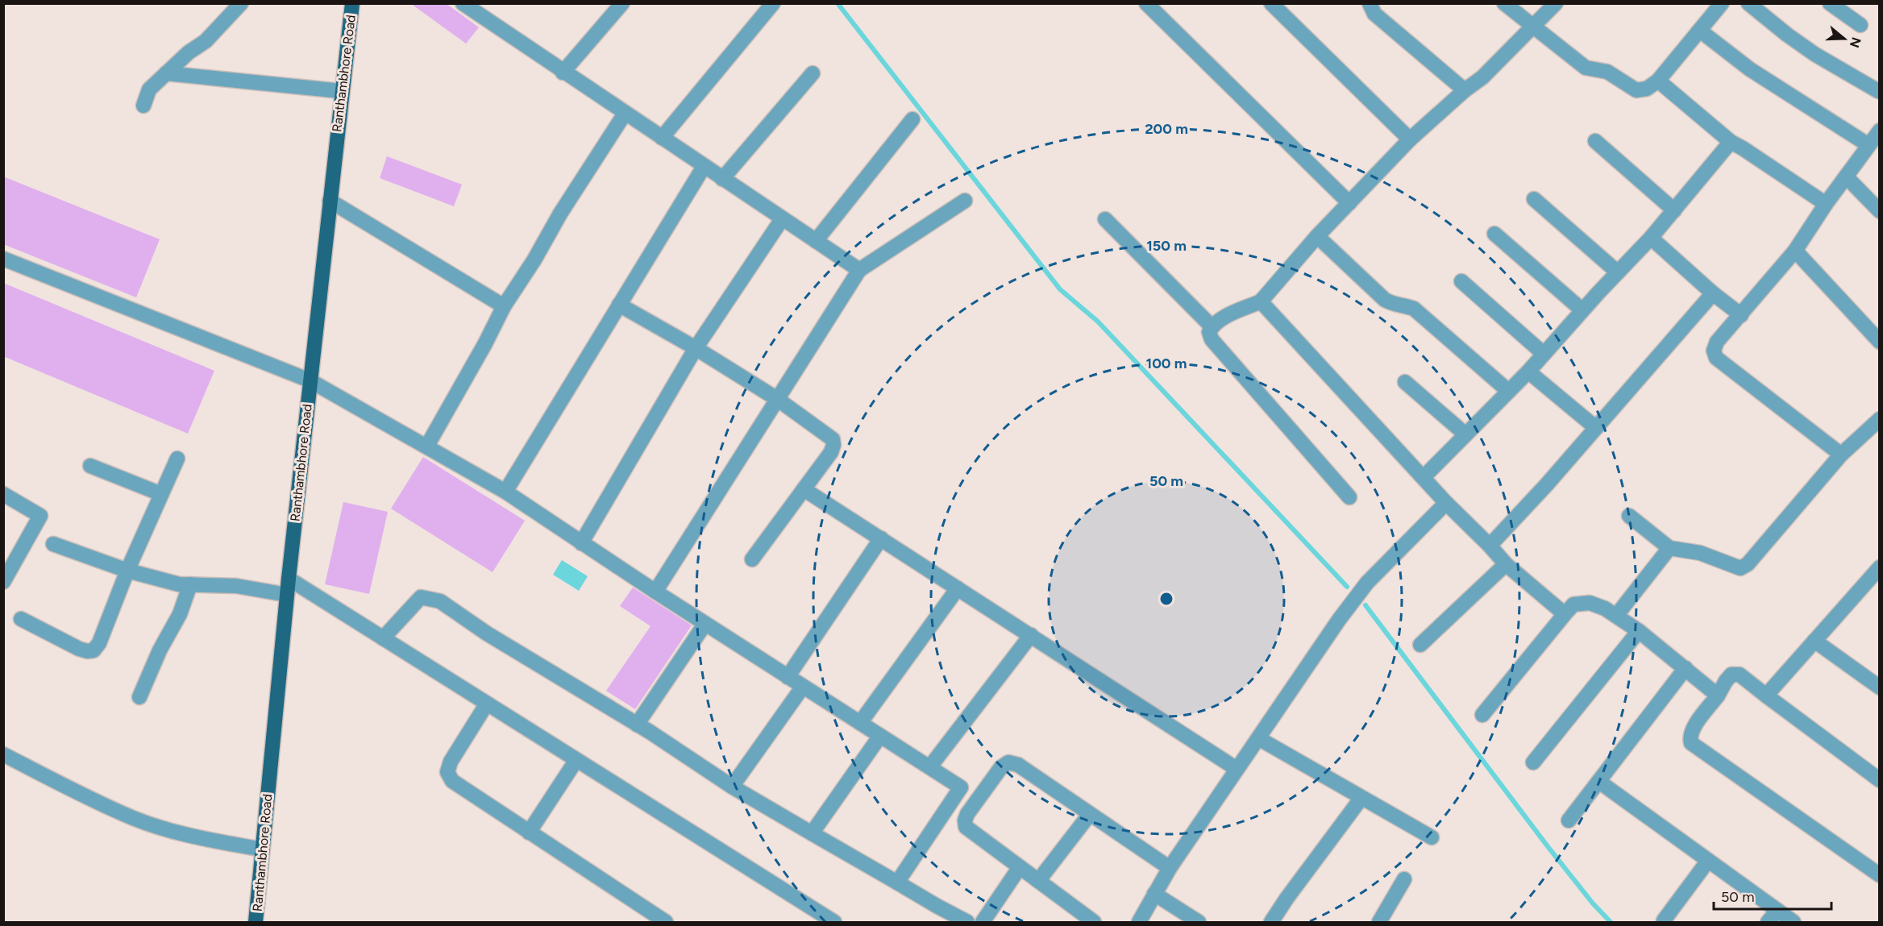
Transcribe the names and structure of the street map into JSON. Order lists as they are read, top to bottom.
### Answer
{
  "streets": {
    "main road": ["Ranthambhore Road"]
  },
  "scale_bar": "50 m",
  "north": "right",
  "rings": [
    "200 m",
    "150 m",
    "100 m",
    "50 m"
  ]
}
